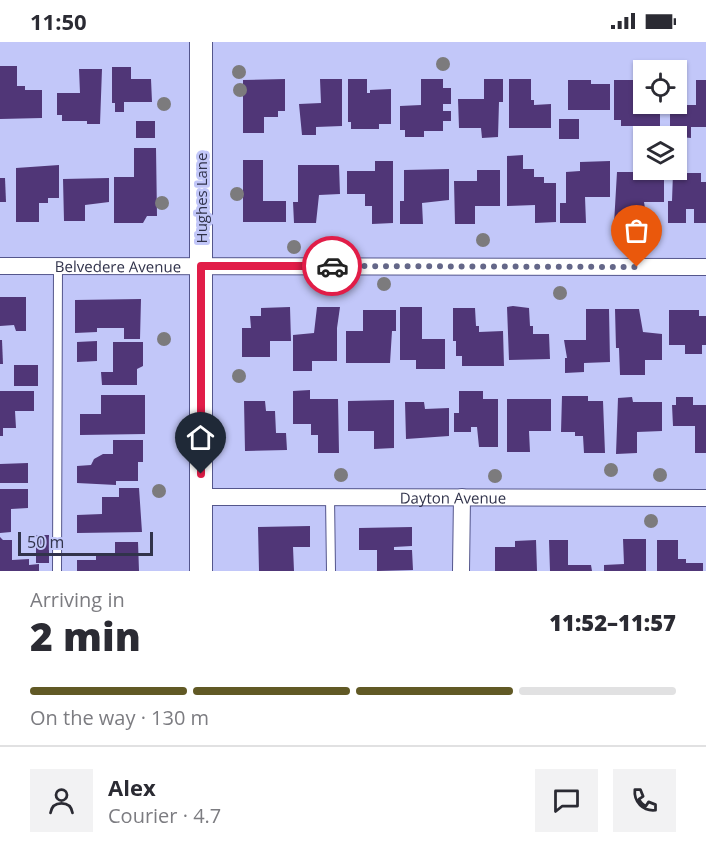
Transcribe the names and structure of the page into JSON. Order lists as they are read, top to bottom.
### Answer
{
  "streets": {
    "street": ["Hughes Lane", "Belvedere Avenue", "Dayton Avenue"]
  },
  "crossings": [
    ["Hughes Lane", "Belvedere Avenue"],
    ["Hughes Lane", "Dayton Avenue"]
  ],
  "scale_bar": "50 m",
  "page": {
    "status": "11:50",
    "scale": "50 m",
    "heading": ["2 min", "Arriving in", "11:52–11:57"],
    "panel": ["Alex", "Courier · 4.7"],
    "bar": "On the way · 130 m"
  }
}
